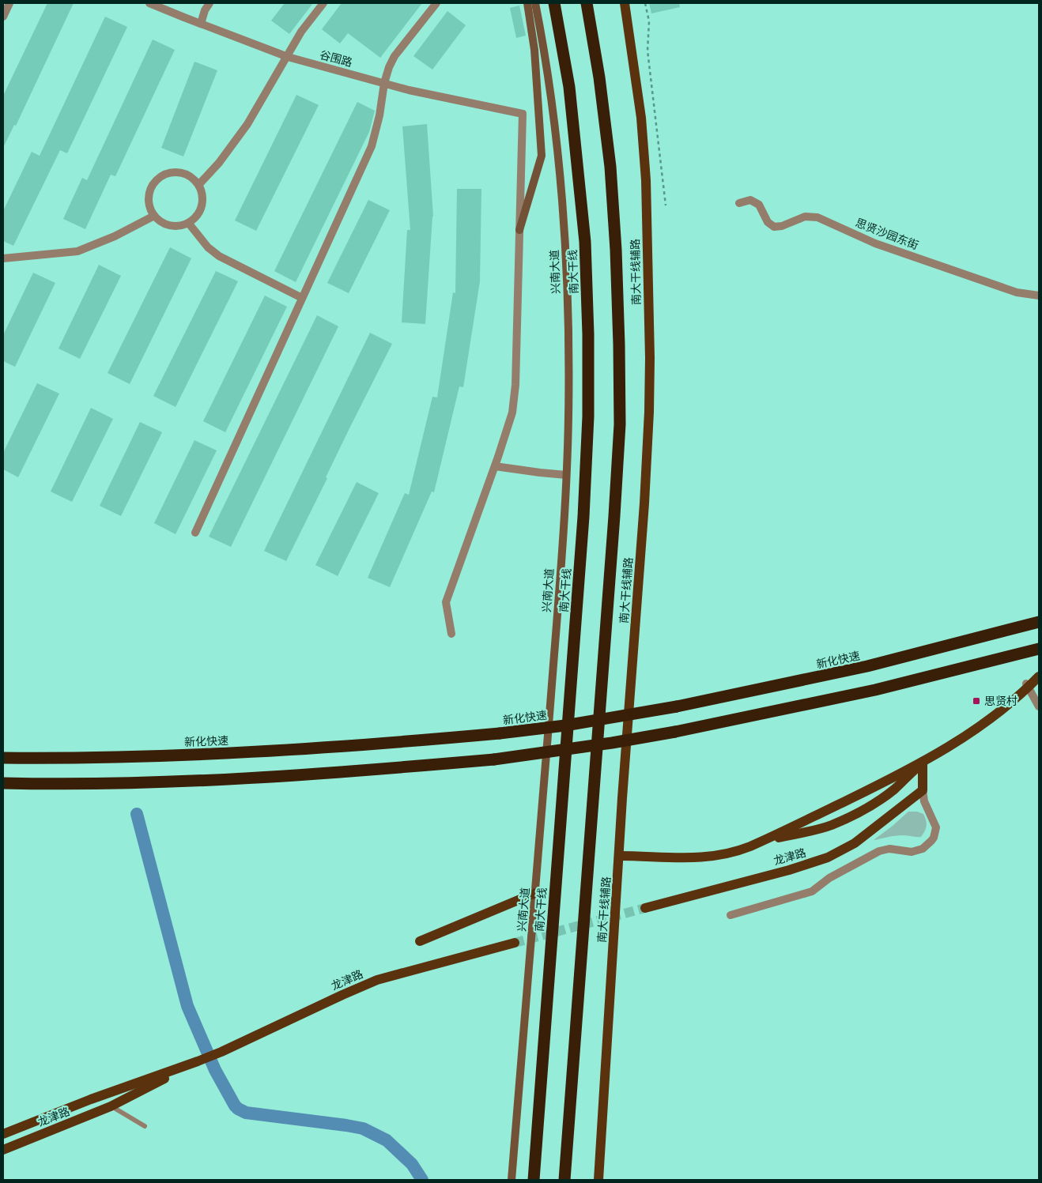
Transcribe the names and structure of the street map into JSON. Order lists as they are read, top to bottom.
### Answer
{
  "streets": {
    "highway": ["南大干线", "新化快速"],
    "main road": ["兴南大道", "南大干线辅路", "龙津路"],
    "street": ["谷围路", "思贤沙园东街"]
  },
  "places": {
    "transit": ["思贤村"]
  }
}
